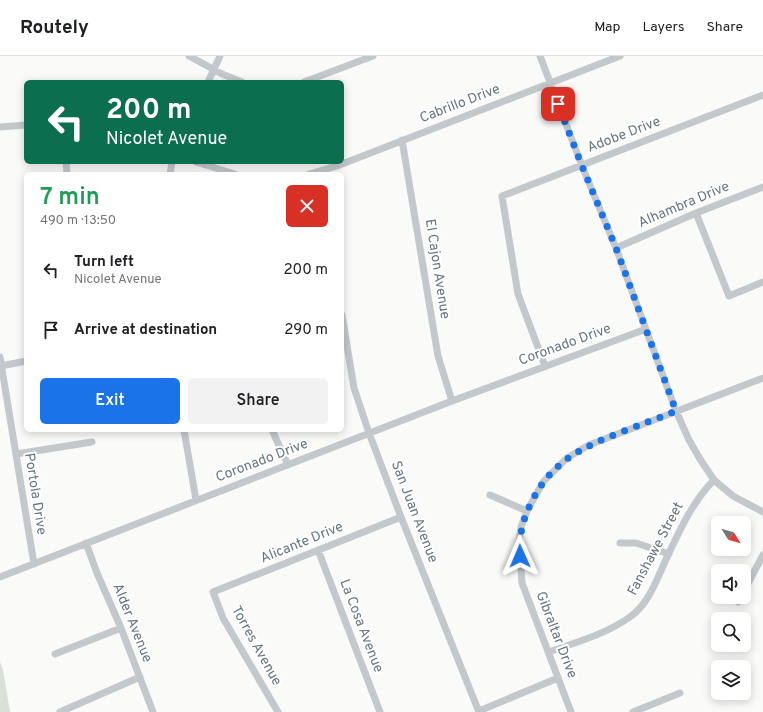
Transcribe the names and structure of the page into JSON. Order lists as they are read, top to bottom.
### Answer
{
  "streets": {
    "street": [
      "Cabrillo Drive",
      "Adobe Drive",
      "Alhambra Drive",
      "El Cajon Avenue",
      "Coronado Drive",
      "Portola Drive",
      "San Juan Avenue",
      "Alicante Drive",
      "Fanshawe Street",
      "Alder Avenue",
      "La Cosa Avenue",
      "Gibraltar Drive",
      "Torres Avenue"
    ]
  },
  "crossings": [
    ["Cabrillo Drive", "El Cajon Avenue"],
    ["Adobe Drive", "Coronado Drive"],
    ["El Cajon Avenue", "Coronado Drive"],
    ["Coronado Drive", "Portola Drive"],
    ["Coronado Drive", "San Juan Avenue"],
    ["Coronado Drive", "Alder Avenue"],
    ["San Juan Avenue", "Alicante Drive"],
    ["Alicante Drive", "La Cosa Avenue"],
    ["Alicante Drive", "Torres Avenue"],
    ["Fanshawe Street", "Gibraltar Drive"]
  ],
  "north": "bottom right",
  "page": {
    "header": "Routely",
    "nav": ["Map", "Layers", "Share"],
    "turn": ["200 m", "Nicolet Avenue"],
    "heading": ["7 min", "490 m · 13:50"],
    "list": [
      {
        "name": "Turn left",
        "note": "Nicolet Avenue",
        "value": "200 m"
      },
      {
        "name": "Arrive at destination",
        "value": "290 m"
      }
    ],
    "buttons": ["Exit", "Share"]
  }
}
